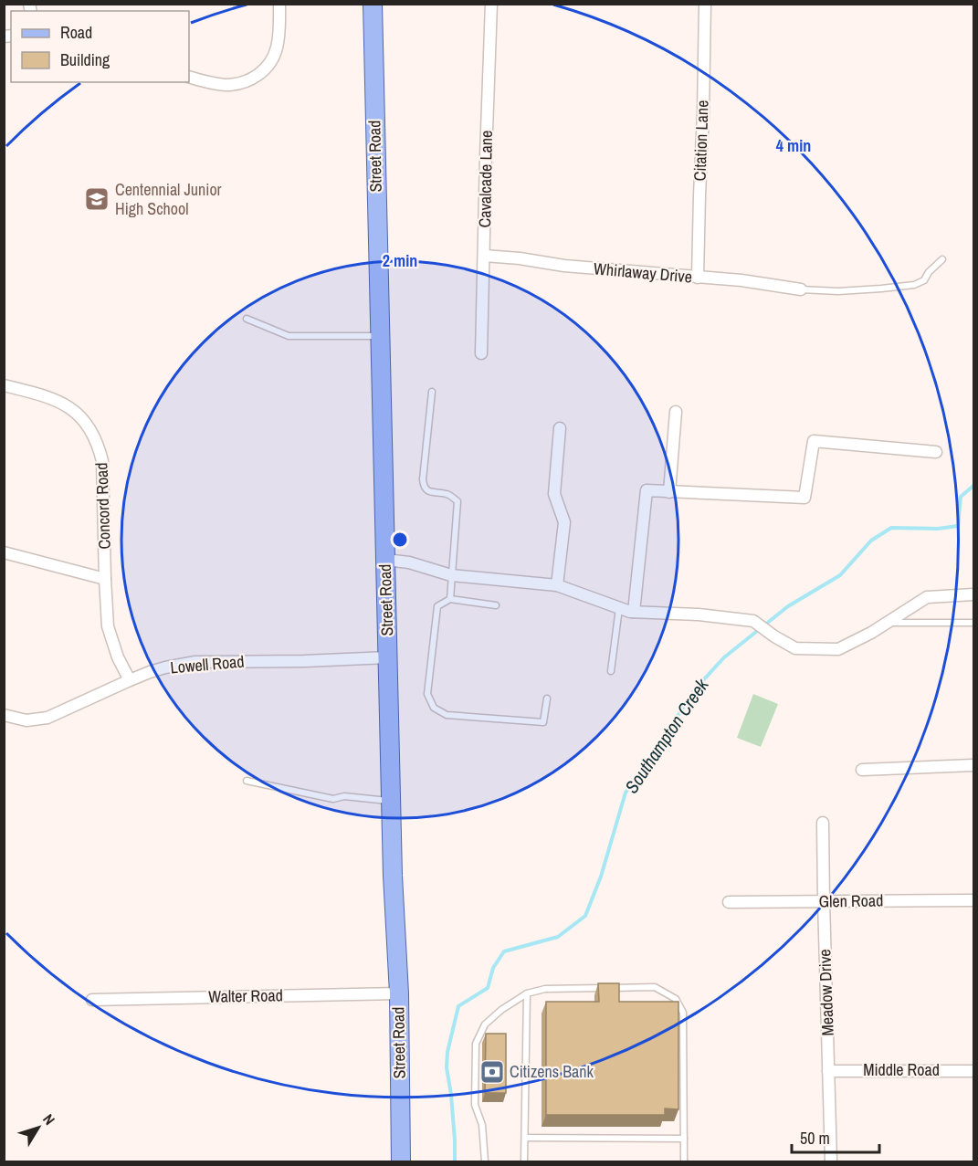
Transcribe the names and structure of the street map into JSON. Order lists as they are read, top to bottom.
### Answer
{
  "streets": {
    "main road": ["Street Road"],
    "street": [
      "Citation Lane",
      "Cavalcade Lane",
      "Whirlaway Drive",
      "Concord Road",
      "Lowell Road",
      "Glen Road",
      "Meadow Drive",
      "Walter Road",
      "Middle Road"
    ]
  },
  "crossings": [
    ["Citation Lane", "Whirlaway Drive"],
    ["Street Road", "Lowell Road"],
    ["Street Road", "Walter Road"],
    ["Cavalcade Lane", "Whirlaway Drive"],
    ["Concord Road", "Lowell Road"],
    ["Glen Road", "Meadow Drive"],
    ["Meadow Drive", "Middle Road"]
  ],
  "water": ["Southampton Creek"],
  "places": {
    "school or university": ["Centennial Junior High School"],
    "bank": ["Citizens Bank"]
  },
  "legend": ["Road", "Building"],
  "scale_bar": "50 m",
  "north": "top right",
  "rings": ["4 min", "2 min"]
}
